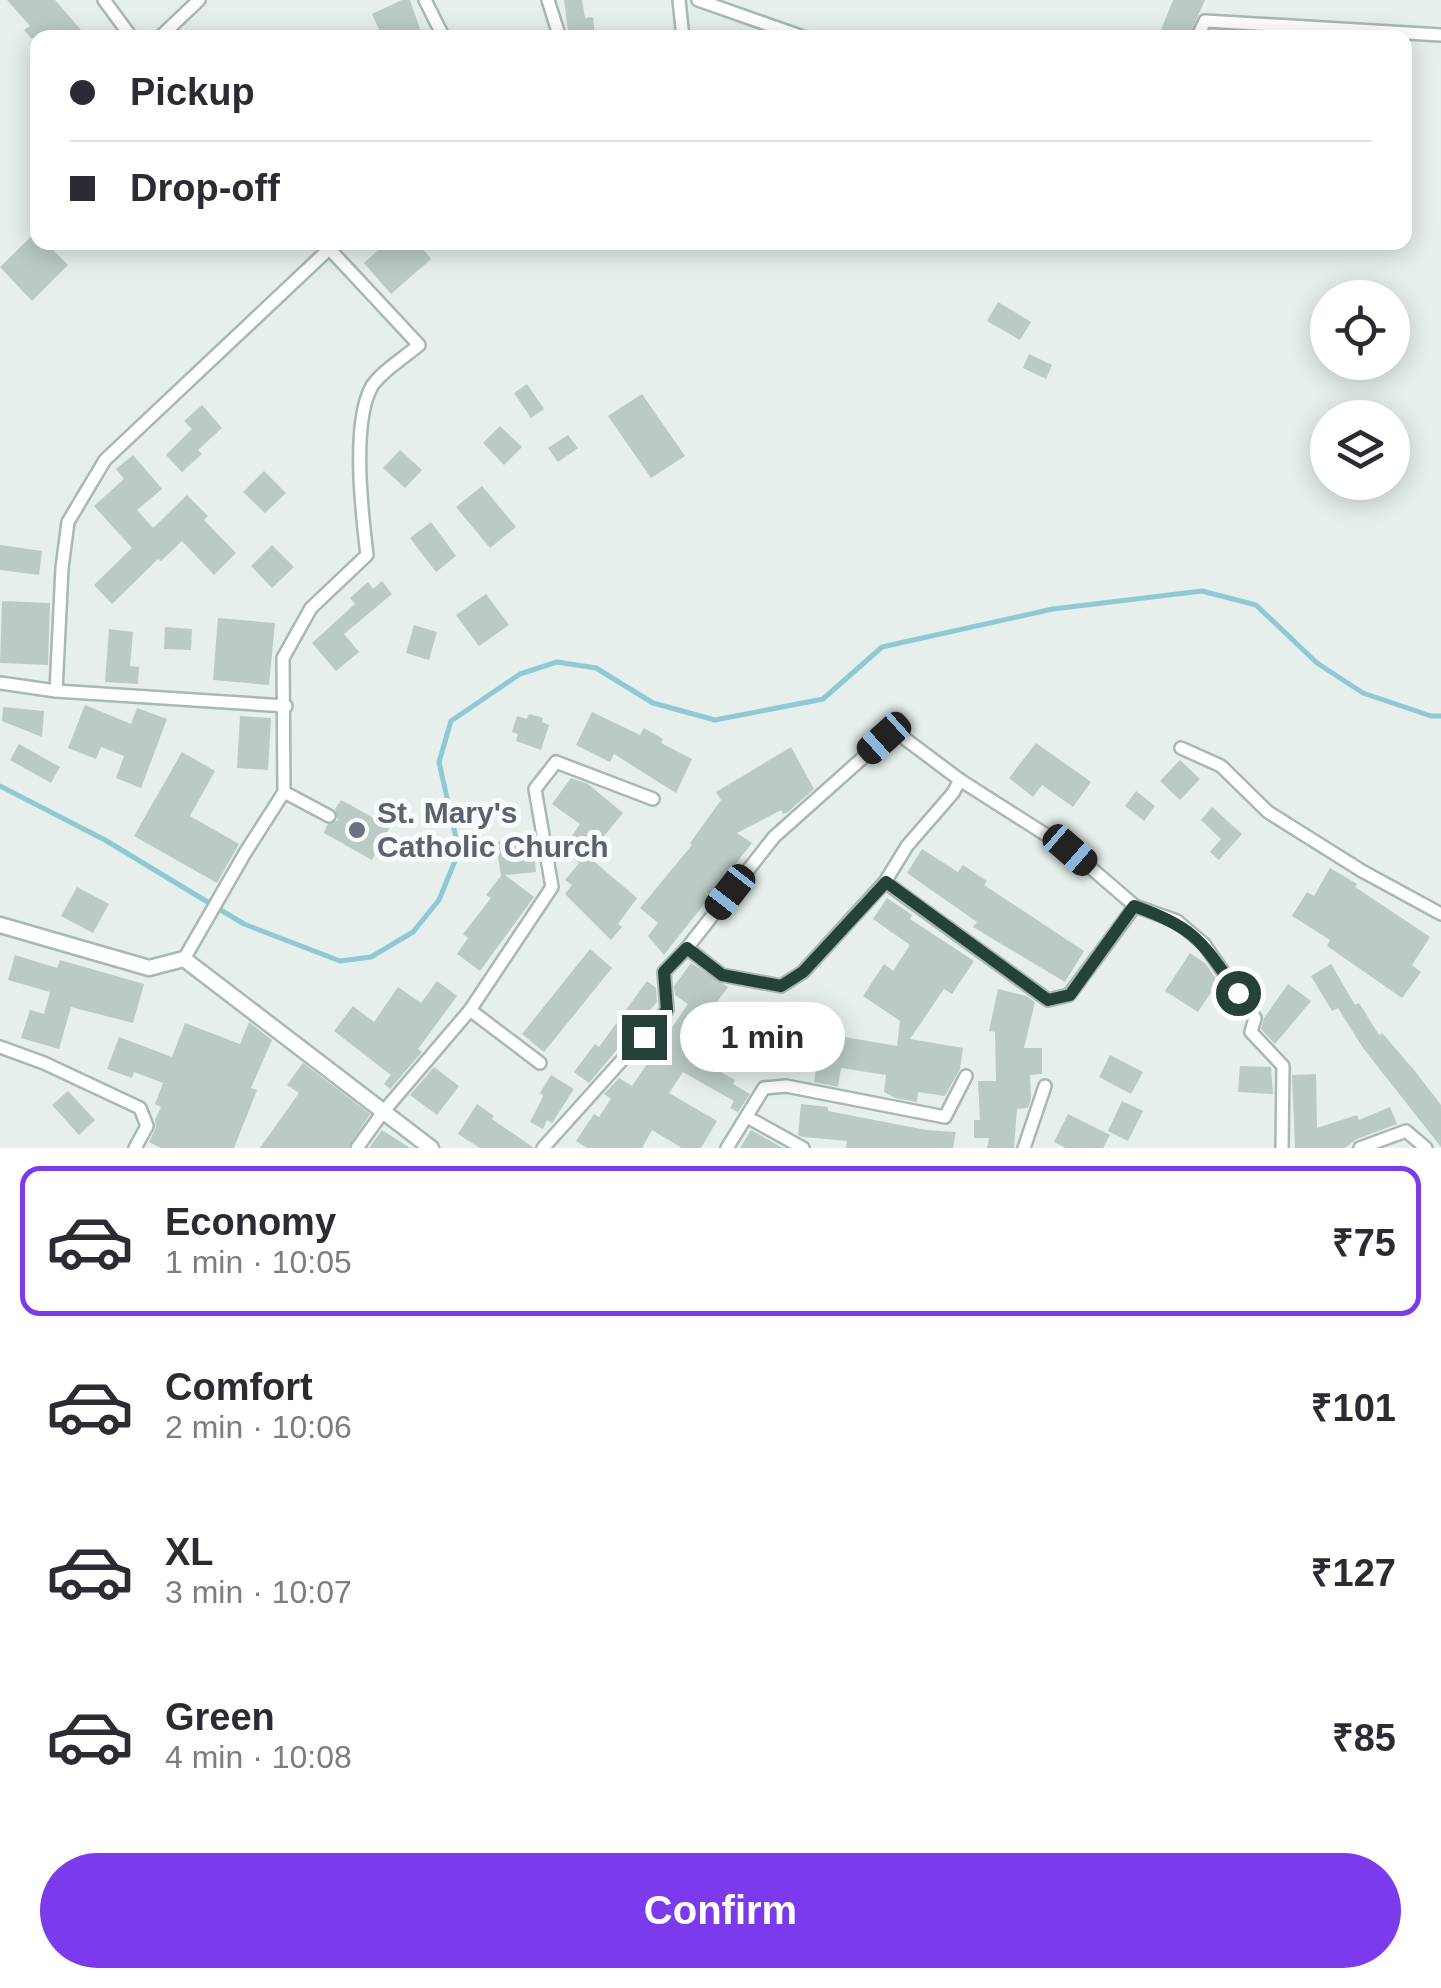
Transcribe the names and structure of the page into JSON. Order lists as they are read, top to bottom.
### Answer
{
  "places": ["St. Mary's Catholic Church"],
  "page": {
    "banner": ["Pickup", "Drop-off"],
    "bubble": "1 min",
    "list": [
      {
        "name": "Economy",
        "note": "1 min · 10:05",
        "value": "₹75"
      },
      {
        "name": "Comfort",
        "note": "2 min · 10:06",
        "value": "₹101"
      },
      {
        "name": "XL",
        "note": "3 min · 10:07",
        "value": "₹127"
      },
      {
        "name": "Green",
        "note": "4 min · 10:08",
        "value": "₹85"
      }
    ],
    "buttons": "Confirm"
  }
}
